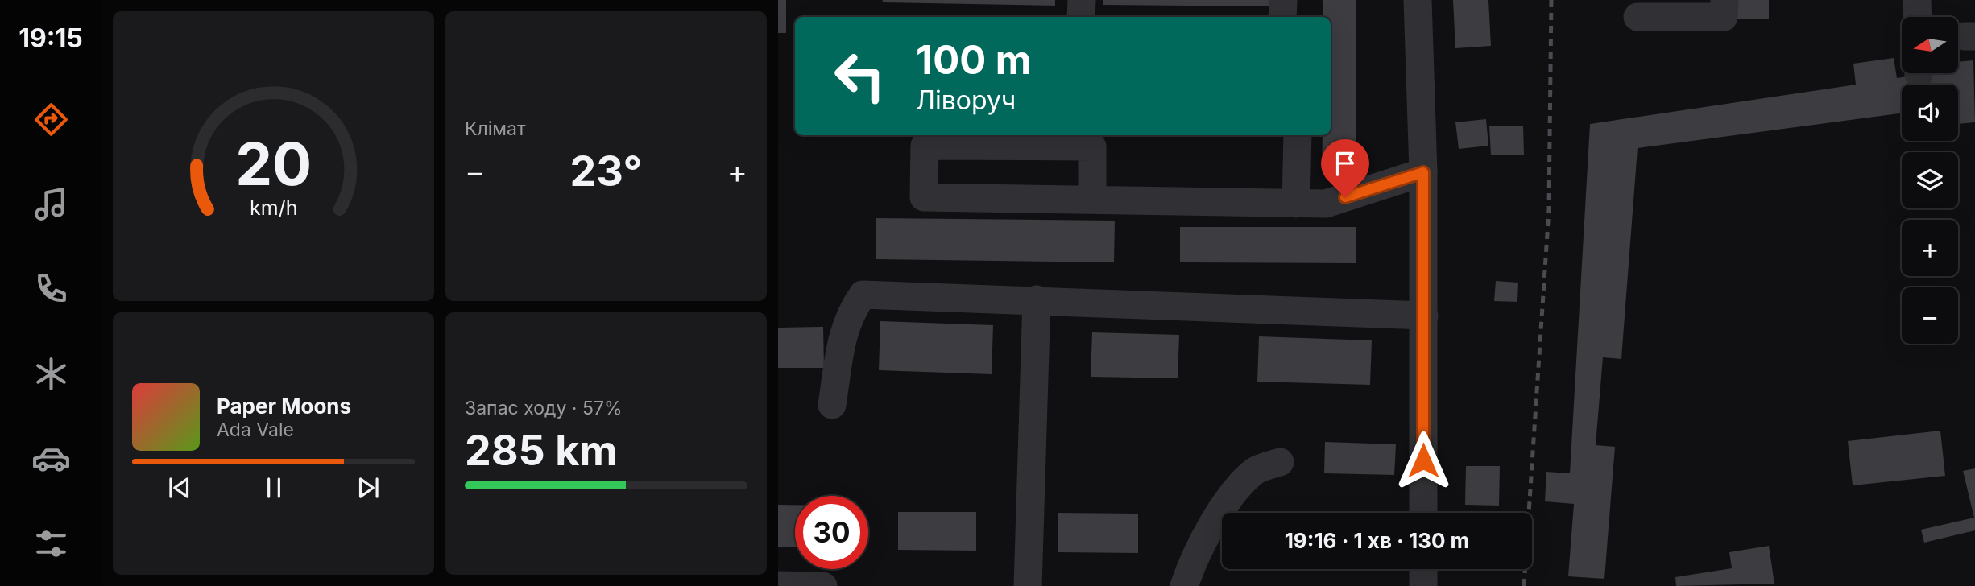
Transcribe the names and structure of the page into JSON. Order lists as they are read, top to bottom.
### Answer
{
  "north": "left",
  "page": {
    "tabs": "19:15",
    "tile": [
      "Клімат",
      ["Запас ходу · 57%", "285 km"]
    ],
    "map_buttons": ["+", "−"],
    "turn": ["100 m", "Ліворуч"],
    "heat": ["−", "23°", "+"],
    "song": ["Paper Moons", "Ada Vale"],
    "limit": "30",
    "trip": "19:16 · 1 хв · 130 m",
    "gauge": ["20", "km/h"]
  }
}
